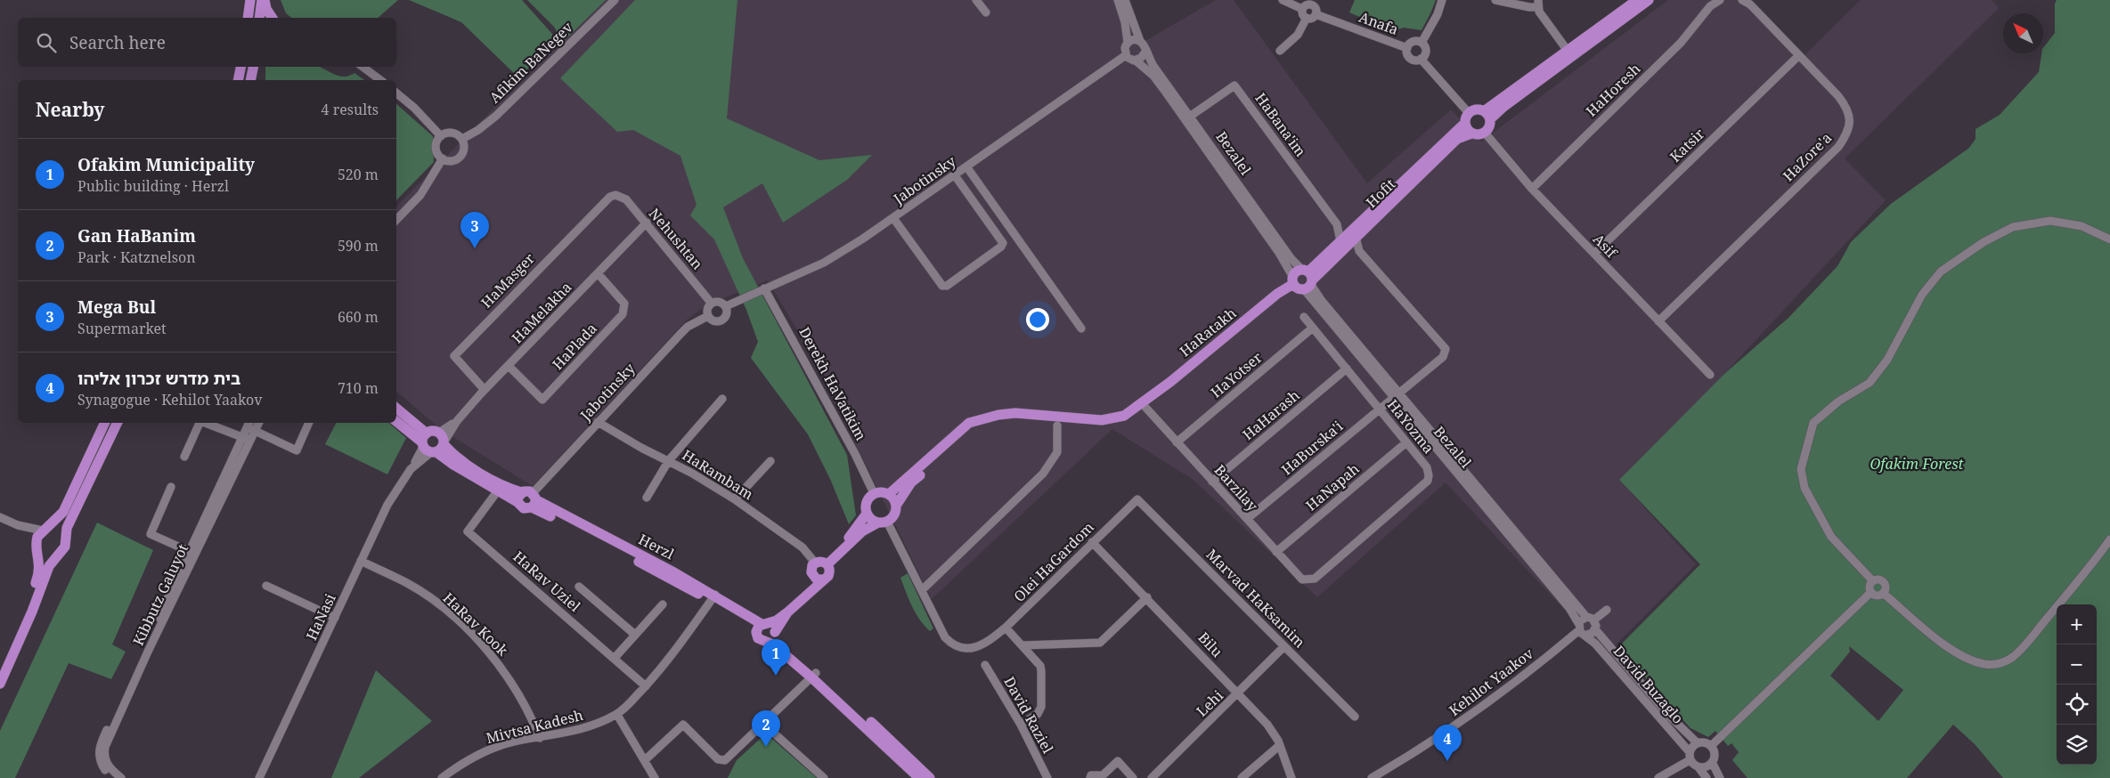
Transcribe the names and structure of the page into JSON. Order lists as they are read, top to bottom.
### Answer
{
  "streets": {
    "main road": ["Hofit", "HaRatakh", "Herzl"],
    "street": [
      "Anafa",
      "Afikim BaNegev",
      "HaHoresh",
      "HaBana'im",
      "Katsir",
      "Bezalel",
      "HaZore'a",
      "Jabotinsky",
      "Nehushtan",
      "Asif",
      "HaMasger",
      "HaMelakha",
      "HaPlada",
      "HaYotser",
      "Derekh HaVatikim",
      "HaHarash",
      "HaYozma",
      "HaBurska'i",
      "HaRambam",
      "HaNapah",
      "Barzilay",
      "Olei HaGardom",
      "HaRav Uziel",
      "Kibbutz Galuyot",
      "Marvad HaKsamim",
      "HaNasi",
      "HaRav Kook",
      "Bilu",
      "Kehilot Yaakov",
      "David Buzaglo",
      "Lehi",
      "David Raziel",
      "Mivtsa Kadesh"
    ]
  },
  "crossings": [
    ["HaHoresh", "Asif"],
    ["HaBana'im", "Bezalel"],
    ["HaBana'im", "Hofit"],
    ["Katsir", "HaZore'a"],
    ["Katsir", "Asif"],
    ["Bezalel", "Jabotinsky"],
    ["Bezalel", "Hofit"],
    ["Bezalel", "HaRatakh"],
    ["Bezalel", "HaBurska'i"],
    ["Bezalel", "Kehilot Yaakov"],
    ["Bezalel", "David Buzaglo"],
    ["HaZore'a", "Asif"],
    ["Jabotinsky", "Nehushtan"],
    ["Jabotinsky", "Derekh HaVatikim"],
    ["Jabotinsky", "HaRambam"],
    ["Jabotinsky", "Herzl"],
    ["Hofit", "Asif"],
    ["Hofit", "HaRatakh"],
    ["Nehushtan", "HaMasger"],
    ["Nehushtan", "HaMelakha"],
    ["HaMasger", "HaMelakha"],
    ["HaMelakha", "HaPlada"],
    ["HaMelakha", "HaNasi"],
    ["HaRatakh", "Barzilay"],
    ["HaYotser", "HaYozma"],
    ["HaYotser", "Barzilay"],
    ["HaHarash", "HaYozma"],
    ["HaHarash", "Barzilay"],
    ["HaYozma", "HaBurska'i"],
    ["HaYozma", "HaNapah"],
    ["HaYozma", "Barzilay"],
    ["HaBurska'i", "Barzilay"],
    ["HaNapah", "Barzilay"],
    ["Herzl", "Mivtsa Kadesh"],
    ["Olei HaGardom", "Marvad HaKsamim"],
    ["Olei HaGardom", "Bilu"],
    ["HaRav Uziel", "Mivtsa Kadesh"],
    ["Marvad HaKsamim", "Lehi"],
    ["HaNasi", "HaRav Kook"],
    ["HaRav Kook", "Mivtsa Kadesh"],
    ["Bilu", "Lehi"],
    ["Kehilot Yaakov", "David Buzaglo"]
  ],
  "parks": ["Ofakim Forest"],
  "north": "top left",
  "page": {
    "search": "Search here",
    "heading": ["Nearby", "4 results"],
    "list": [
      {
        "mark": "1",
        "name": "Ofakim Municipality",
        "note": "Public building · Herzl",
        "value": "520 m"
      },
      {
        "mark": "2",
        "name": "Gan HaBanim",
        "note": "Park · Katznelson",
        "value": "590 m"
      },
      {
        "mark": "3",
        "name": "Mega Bul",
        "note": "Supermarket",
        "value": "660 m"
      },
      {
        "mark": "4",
        "name": "בית מדרש זכרון אליהו",
        "note": "Synagogue · Kehilot Yaakov",
        "value": "710 m"
      }
    ],
    "pins": [
      "3",
      "1",
      "2",
      "4"
    ],
    "map_buttons": ["+", "−"]
  }
}
